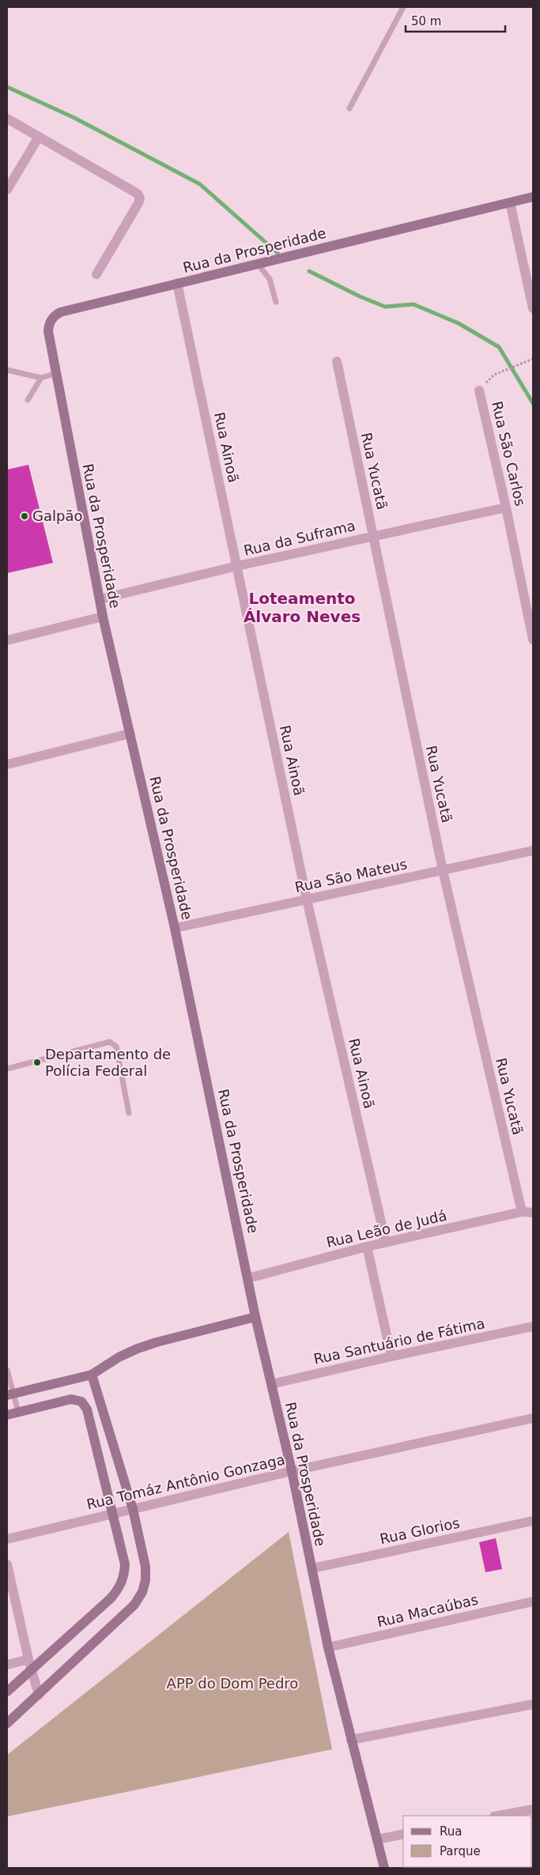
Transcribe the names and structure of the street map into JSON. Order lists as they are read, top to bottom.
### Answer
{
  "streets": {
    "street": [
      "Rua da Prosperidade",
      "Rua Ainoã",
      "Rua São Carlos",
      "Rua Yucatã",
      "Rua da Suframa",
      "Rua São Mateus",
      "Rua Leão de Judá",
      "Rua Santuário de Fátima",
      "Rua Tomáz Antônio Gonzaga",
      "Rua Glorios",
      "Rua Macaúbas"
    ]
  },
  "crossings": [
    ["Rua da Prosperidade", "Rua Ainoã"],
    ["Rua da Prosperidade", "Rua da Suframa"],
    ["Rua da Prosperidade", "Rua São Mateus"],
    ["Rua da Prosperidade", "Rua Leão de Judá"],
    ["Rua da Prosperidade", "Rua Santuário de Fátima"],
    ["Rua da Prosperidade", "Rua Tomáz Antônio Gonzaga"],
    ["Rua da Prosperidade", "Rua Glorios"],
    ["Rua da Prosperidade", "Rua Macaúbas"],
    ["Rua Ainoã", "Rua da Suframa"],
    ["Rua Ainoã", "Rua São Mateus"],
    ["Rua Ainoã", "Rua Leão de Judá"],
    ["Rua São Carlos", "Rua da Suframa"],
    ["Rua Yucatã", "Rua da Suframa"],
    ["Rua Yucatã", "Rua São Mateus"],
    ["Rua Yucatã", "Rua Leão de Judá"]
  ],
  "districts": ["Loteamento Álvaro Neves"],
  "parks": ["APP do Dom Pedro"],
  "places": ["Galpão", "Departamento de Polícia Federal"],
  "legend": ["Rua", "Parque"],
  "scale_bar": "50 m"
}
